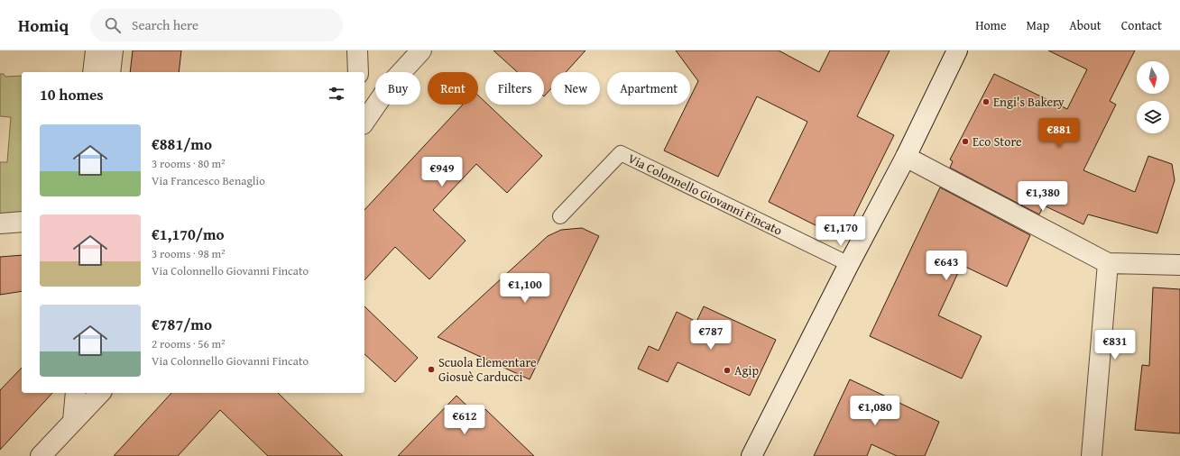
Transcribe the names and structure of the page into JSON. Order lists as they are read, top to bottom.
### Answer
{
  "streets": {
    "lane": ["Via Colonnello Giovanni Fincato"]
  },
  "places": [
    "Engi's Bakery",
    "Eco Store",
    "Scuola Elementare Giosuè Carducci",
    "Agip"
  ],
  "north": "bottom",
  "page": {
    "header": "Homiq",
    "search": "Search here",
    "nav": [
      "Home",
      "Map",
      "About",
      "Contact"
    ],
    "chip": [
      "Buy",
      "Rent",
      "Filters",
      "New",
      "Apartment"
    ],
    "heading": "10 homes",
    "list": [
      {
        "name": "€881/mo",
        "note": "3 rooms · 80 m² · Via Francesco Benaglio"
      },
      {
        "name": "€1,170/mo",
        "note": "3 rooms · 98 m² · Via Colonnello Giovanni Fincato"
      },
      {
        "name": "€787/mo",
        "note": "2 rooms · 56 m² · Via Colonnello Giovanni Fincato"
      }
    ],
    "price": [
      "€881",
      "€949",
      "€1,380",
      "€1,170",
      "€643",
      "€1,100",
      "€787",
      "€831",
      "€1,080",
      "€612"
    ]
  }
}
